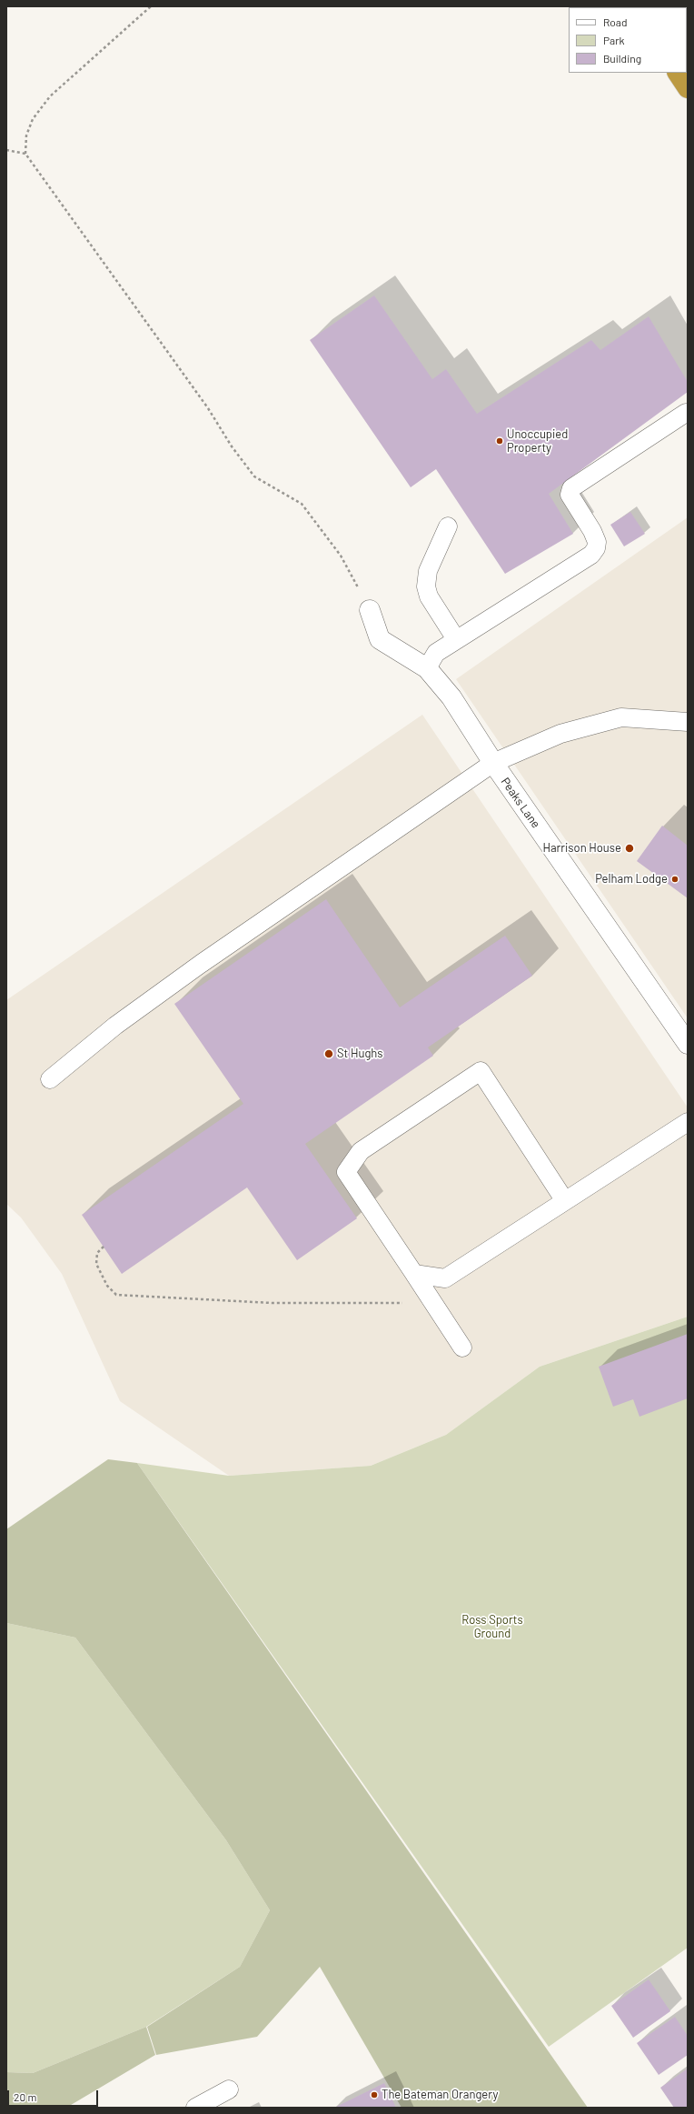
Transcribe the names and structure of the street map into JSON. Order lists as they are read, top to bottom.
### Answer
{
  "streets": {
    "street": ["Peaks Lane"]
  },
  "parks": ["Ross Sports Ground"],
  "places": [
    "Unoccupied Property",
    "Harrison House",
    "Pelham Lodge",
    "St Hughs",
    "The Bateman Orangery"
  ],
  "legend": ["Road", "Park", "Building"],
  "scale_bar": "20 m"
}
